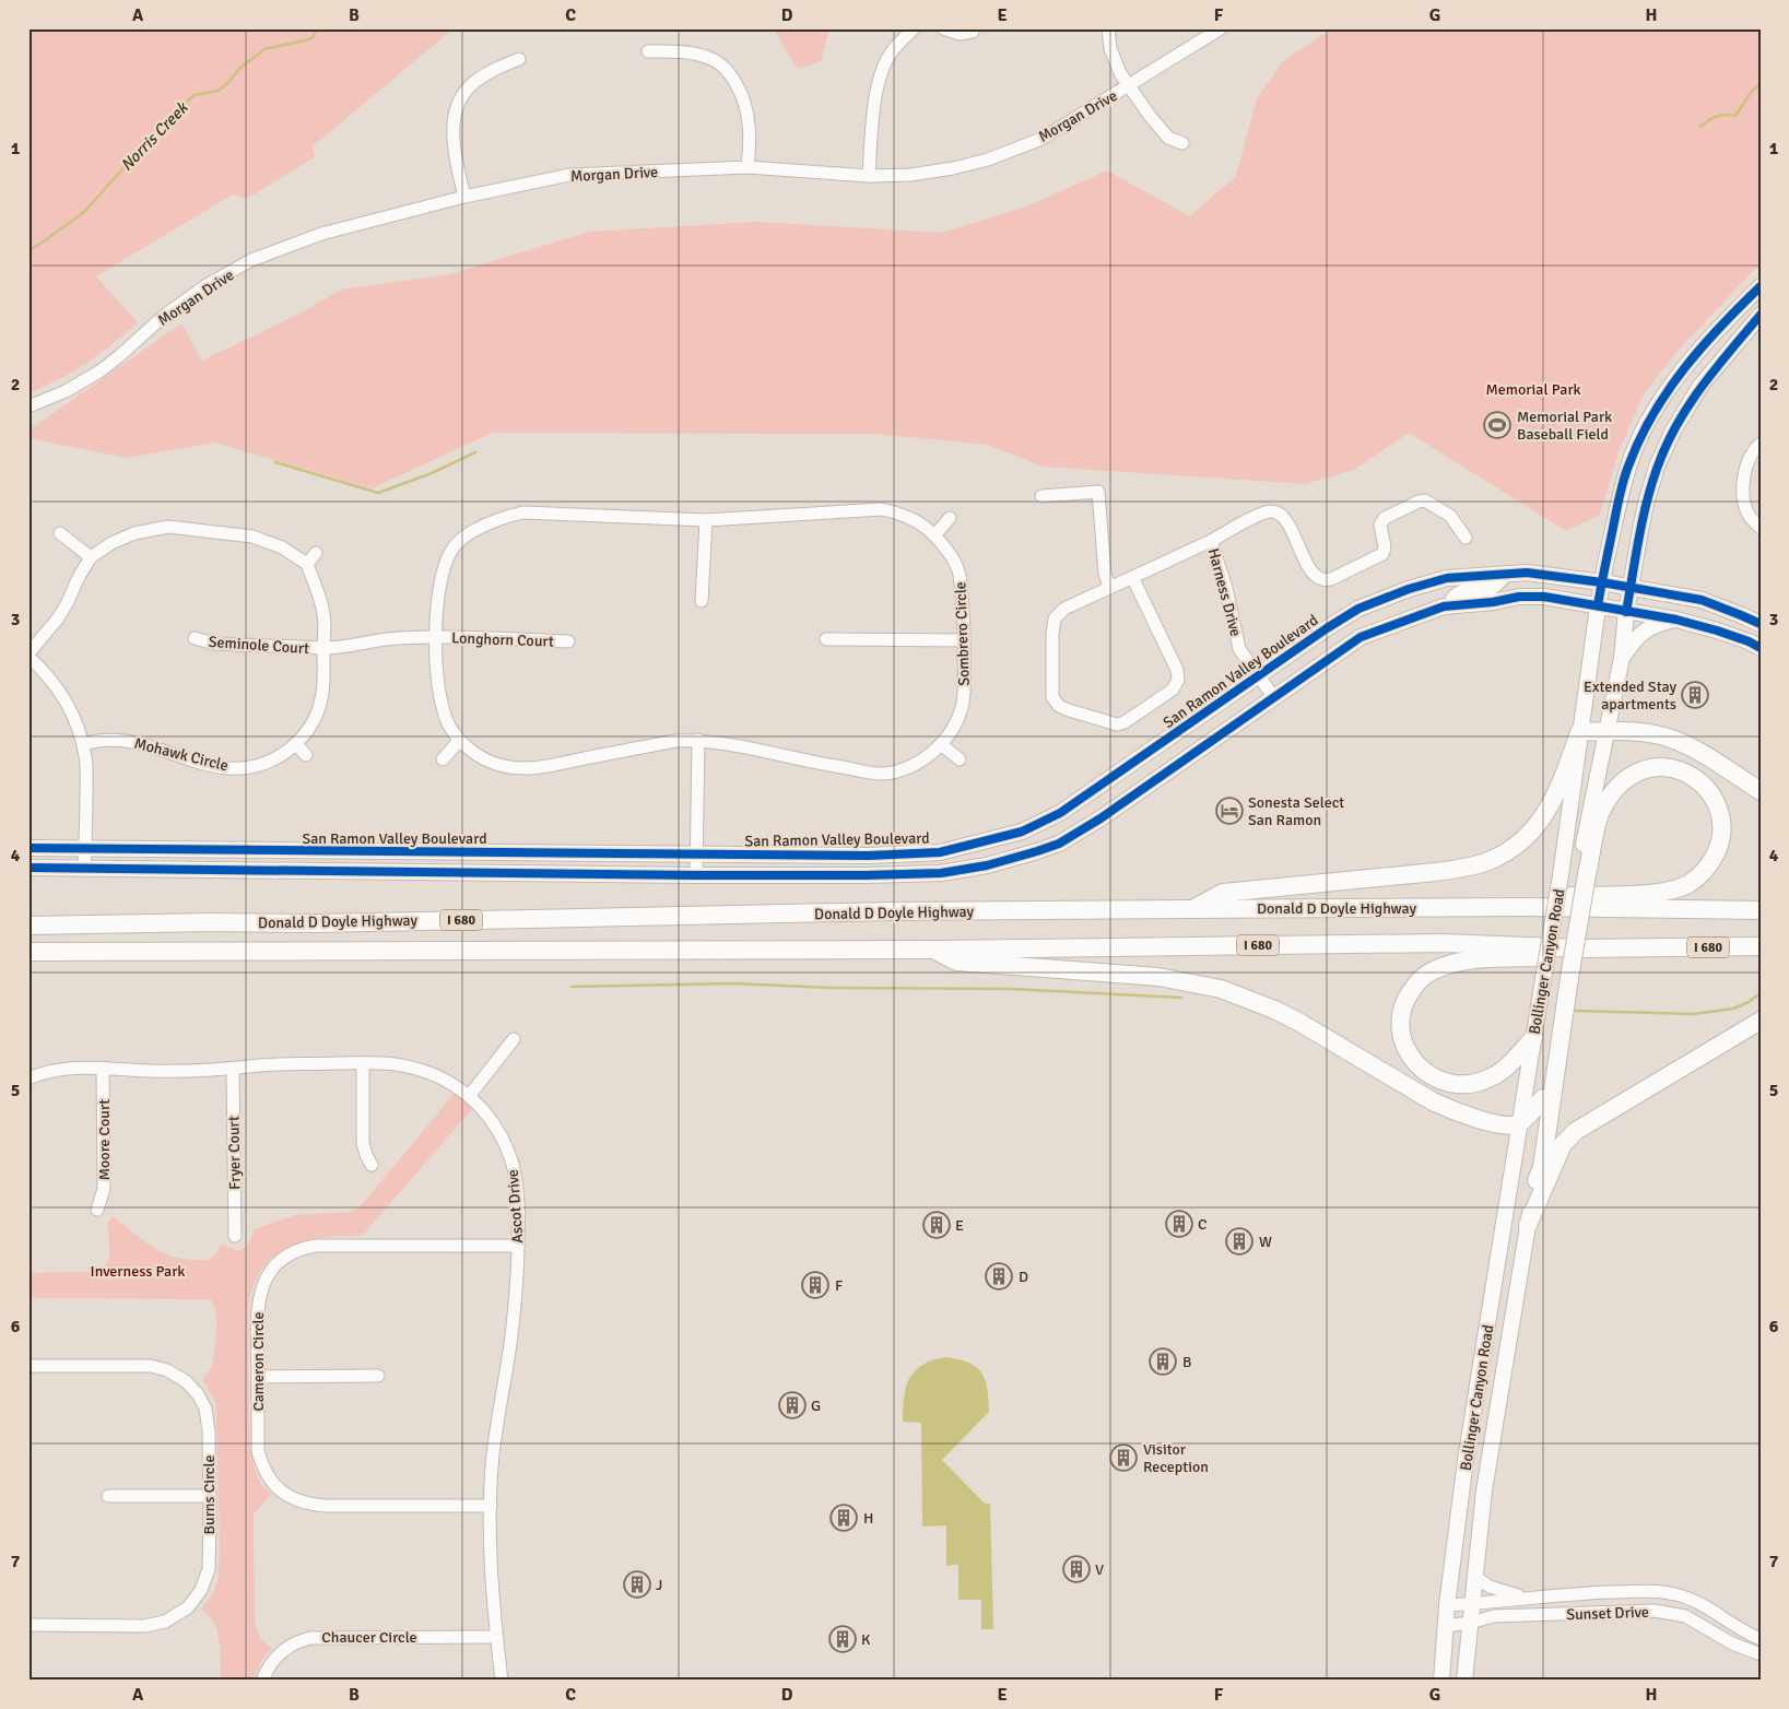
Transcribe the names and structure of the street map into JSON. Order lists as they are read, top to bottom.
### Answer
{
  "streets": {
    "highway": ["Donald D Doyle Highway", "I 680"],
    "main road": ["San Ramon Valley Boulevard", "Bollinger Canyon Road"],
    "street": [
      "Morgan Drive",
      "Harness Drive",
      "Sombrero Circle",
      "Longhorn Court",
      "Seminole Court",
      "Mohawk Circle",
      "Moore Court",
      "Fryer Court",
      "Ascot Drive",
      "Cameron Circle",
      "Burns Circle",
      "Sunset Drive",
      "Chaucer Circle"
    ]
  },
  "crossings": [
    ["Harness Drive", "San Ramon Valley Boulevard"],
    ["Sombrero Circle", "Longhorn Court"],
    ["Longhorn Court", "Seminole Court"],
    ["Longhorn Court", "Mohawk Circle"],
    ["Seminole Court", "Mohawk Circle"],
    ["San Ramon Valley Boulevard", "Bollinger Canyon Road"],
    ["Bollinger Canyon Road", "Sunset Drive"],
    ["Moore Court", "Ascot Drive"],
    ["Fryer Court", "Ascot Drive"],
    ["Ascot Drive", "Cameron Circle"],
    ["Ascot Drive", "Chaucer Circle"]
  ],
  "water": ["Norris Creek"],
  "parks": ["Memorial Park", "Inverness Park"],
  "places": {
    "sports": ["Memorial Park Baseball Field"],
    "building": [
      "Extended Stay apartments",
      "C",
      "E",
      "W",
      "D",
      "F",
      "B",
      "G",
      "Visitor Reception",
      "H",
      "V",
      "J",
      "K"
    ],
    "hotel": ["Sonesta Select San Ramon"]
  },
  "grid": {
    "columns": [
      "A",
      "B",
      "C",
      "D",
      "E",
      "F",
      "G",
      "H"
    ],
    "rows": [
      "1",
      "2",
      "3",
      "4",
      "5",
      "6",
      "7"
    ]
  }
}
